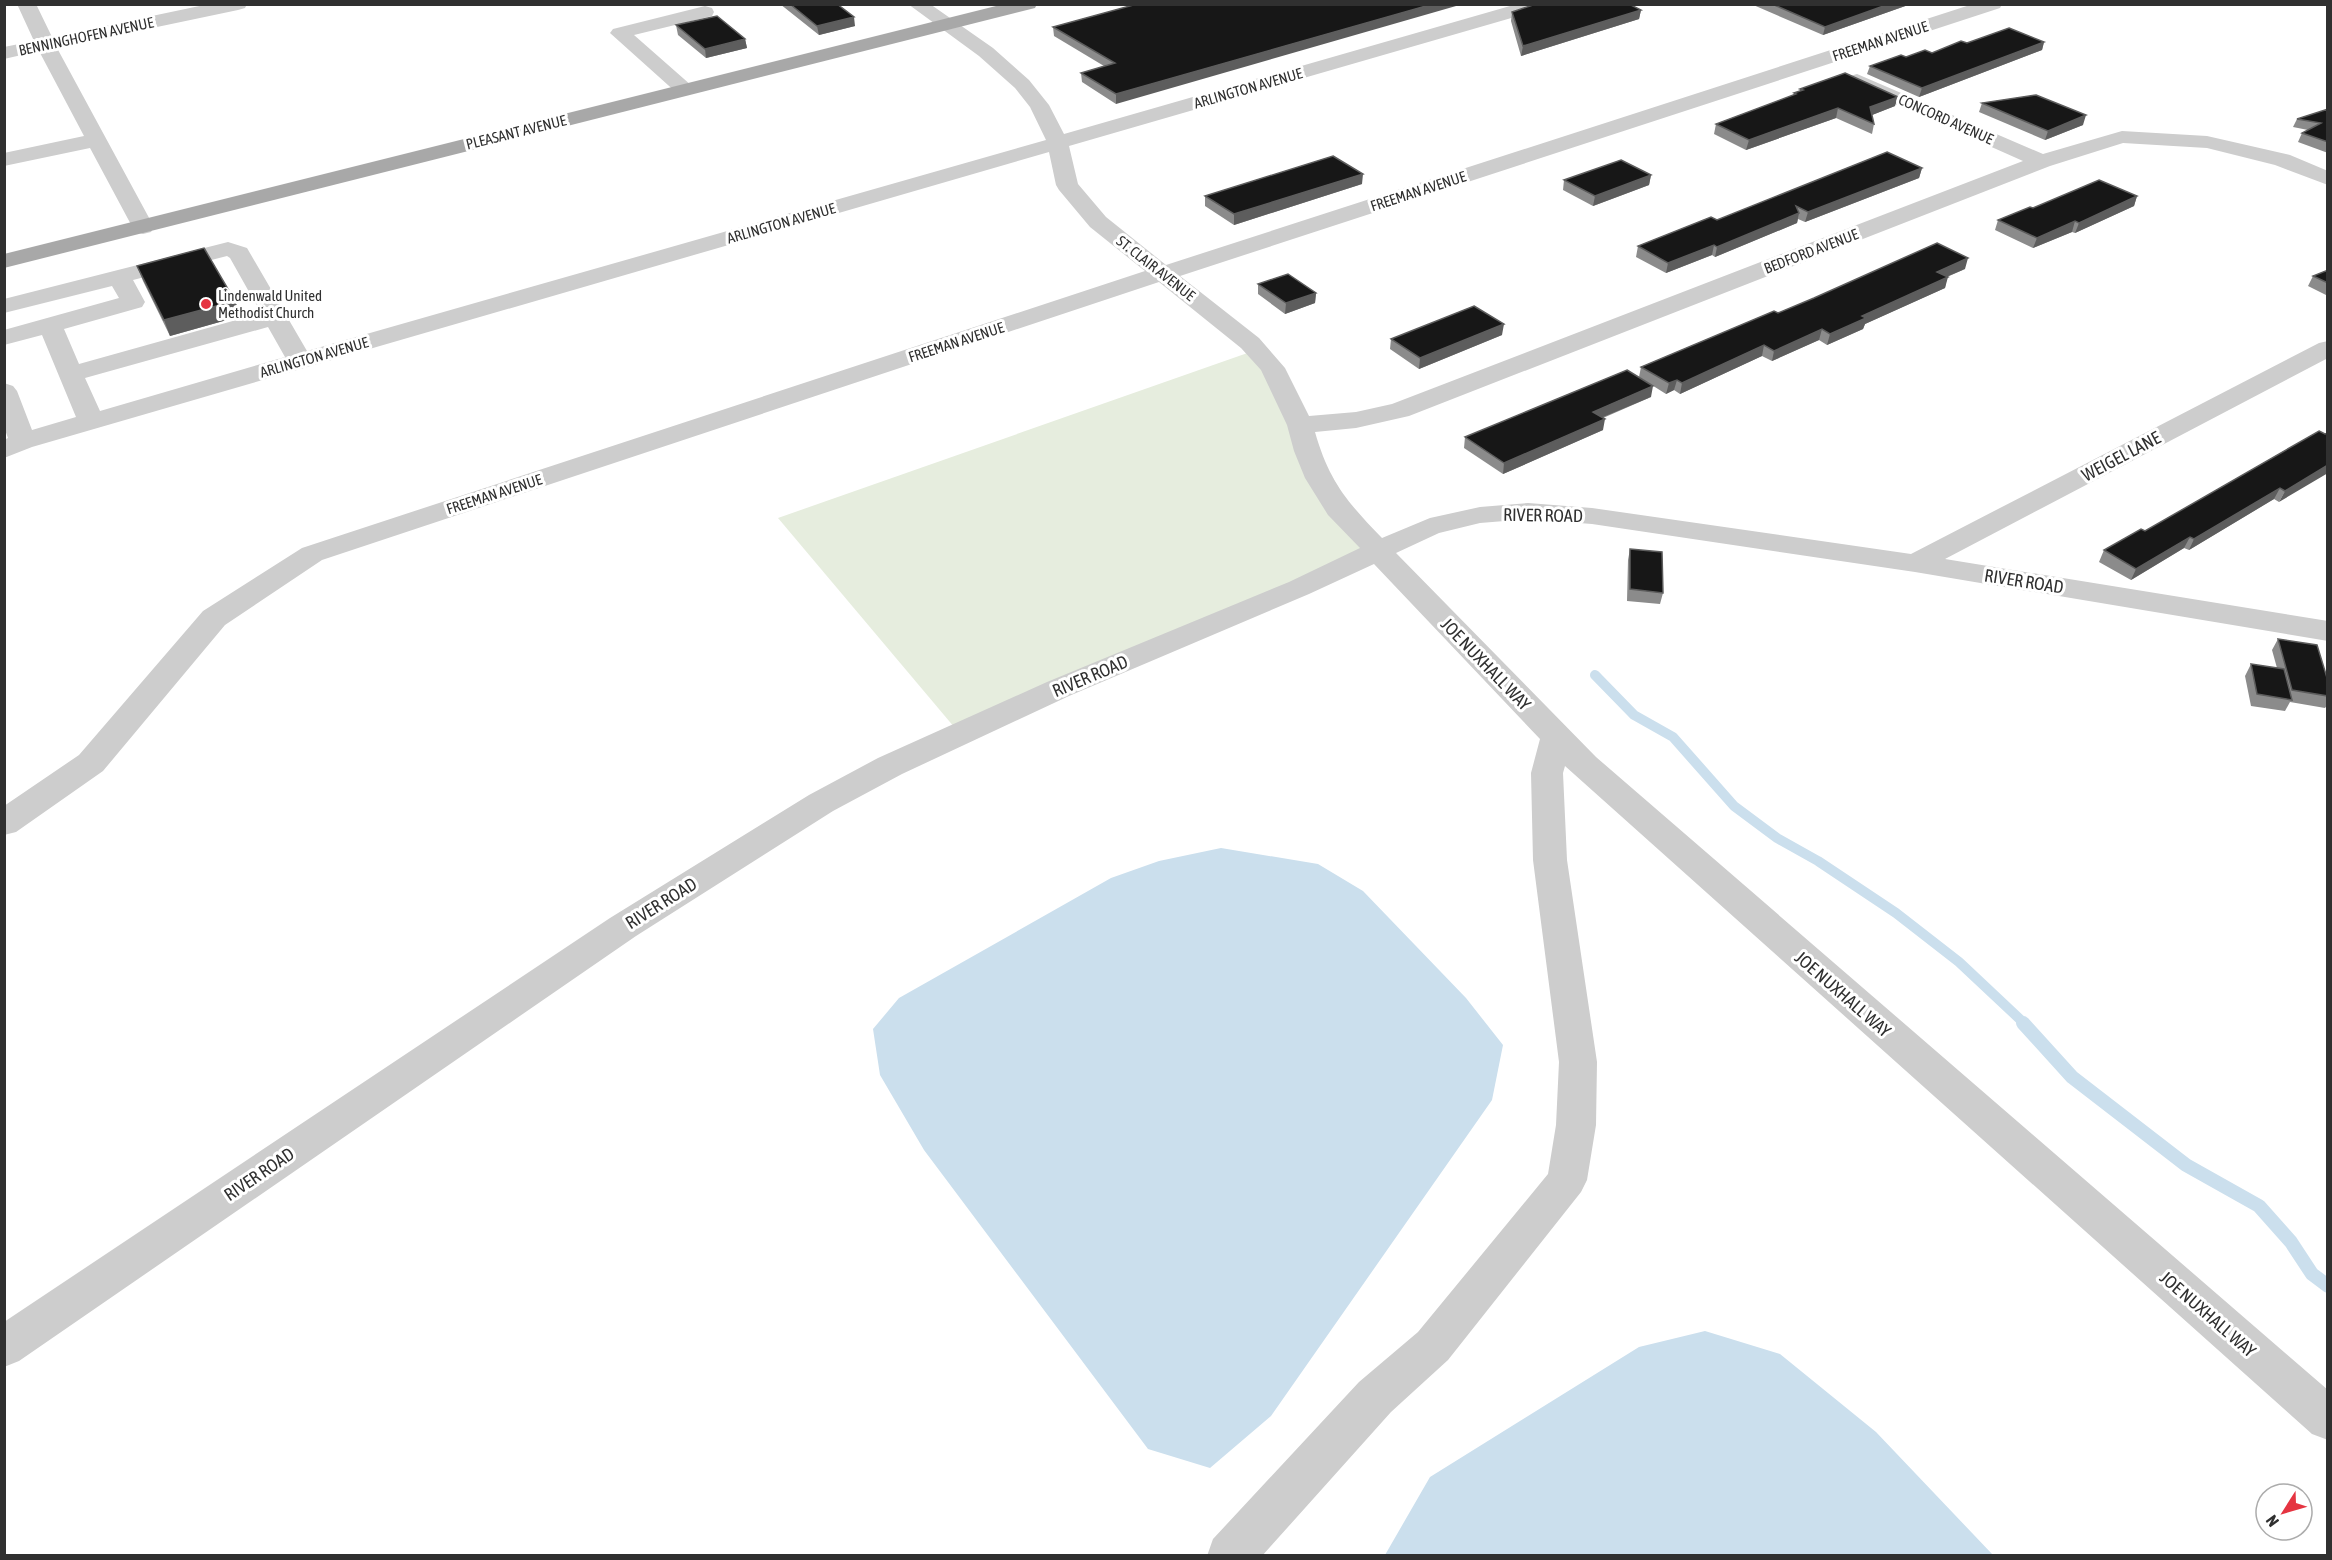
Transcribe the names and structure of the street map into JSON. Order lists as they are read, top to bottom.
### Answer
{
  "streets": {
    "main road": ["PLEASANT AVENUE"],
    "street": [
      "BENNINGHOFEN AVENUE",
      "FREEMAN AVENUE",
      "ARLINGTON AVENUE",
      "CONCORD AVENUE",
      "BEDFORD AVENUE",
      "ST. CLAIR AVENUE",
      "WEIGEL LANE",
      "RIVER ROAD",
      "JOE NUXHALL WAY"
    ]
  },
  "crossings": [
    ["FREEMAN AVENUE", "CONCORD AVENUE"],
    ["FREEMAN AVENUE", "ST. CLAIR AVENUE"],
    ["ARLINGTON AVENUE", "ST. CLAIR AVENUE"],
    ["CONCORD AVENUE", "BEDFORD AVENUE"],
    ["PLEASANT AVENUE", "ST. CLAIR AVENUE"],
    ["BEDFORD AVENUE", "ST. CLAIR AVENUE"],
    ["ST. CLAIR AVENUE", "RIVER ROAD"],
    ["ST. CLAIR AVENUE", "JOE NUXHALL WAY"],
    ["WEIGEL LANE", "RIVER ROAD"],
    ["RIVER ROAD", "JOE NUXHALL WAY"]
  ],
  "places": ["Lindenwald United Methodist Church"],
  "north": "bottom left"
}
